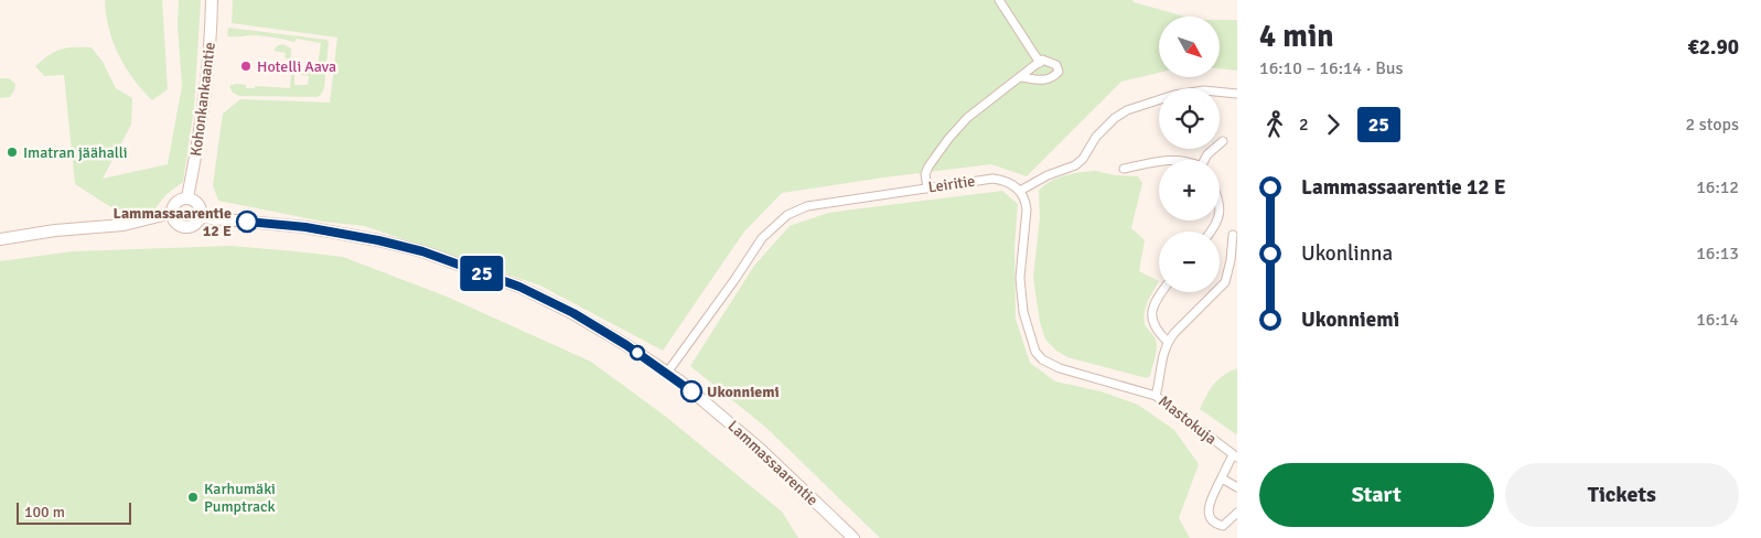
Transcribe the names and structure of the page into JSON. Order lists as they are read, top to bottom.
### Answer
{
  "streets": {
    "street": [
      "Kohonkankaantie",
      "Leiritie",
      "Mastokuja",
      "Lammassaarentie"
    ]
  },
  "crossings": [
    ["Kohonkankaantie", "Lammassaarentie"],
    ["Leiritie", "Lammassaarentie"]
  ],
  "places": [
    "Hotelli Aava",
    "Imatran jäähalli",
    "Lammassaarentie 12 E",
    "Ukonniemi",
    "Karhumäki Pumptrack"
  ],
  "lines": ["bus line 25"],
  "scale_bar": "100 m",
  "north": "bottom right",
  "page": {
    "on_map": "25",
    "heading": ["4 min", "16:10 – 16:14 · Bus", "€2.90"],
    "map_buttons": ["+", "−"],
    "legs": ["2", "25", "2 stops"],
    "list": [
      {
        "name": "Lammassaarentie 12 E",
        "value": "16:12"
      },
      {
        "name": "Ukonlinna",
        "value": "16:13"
      },
      {
        "name": "Ukonniemi",
        "value": "16:14"
      }
    ],
    "buttons": ["Start", "Tickets"],
    "scale": "100 m"
  }
}
